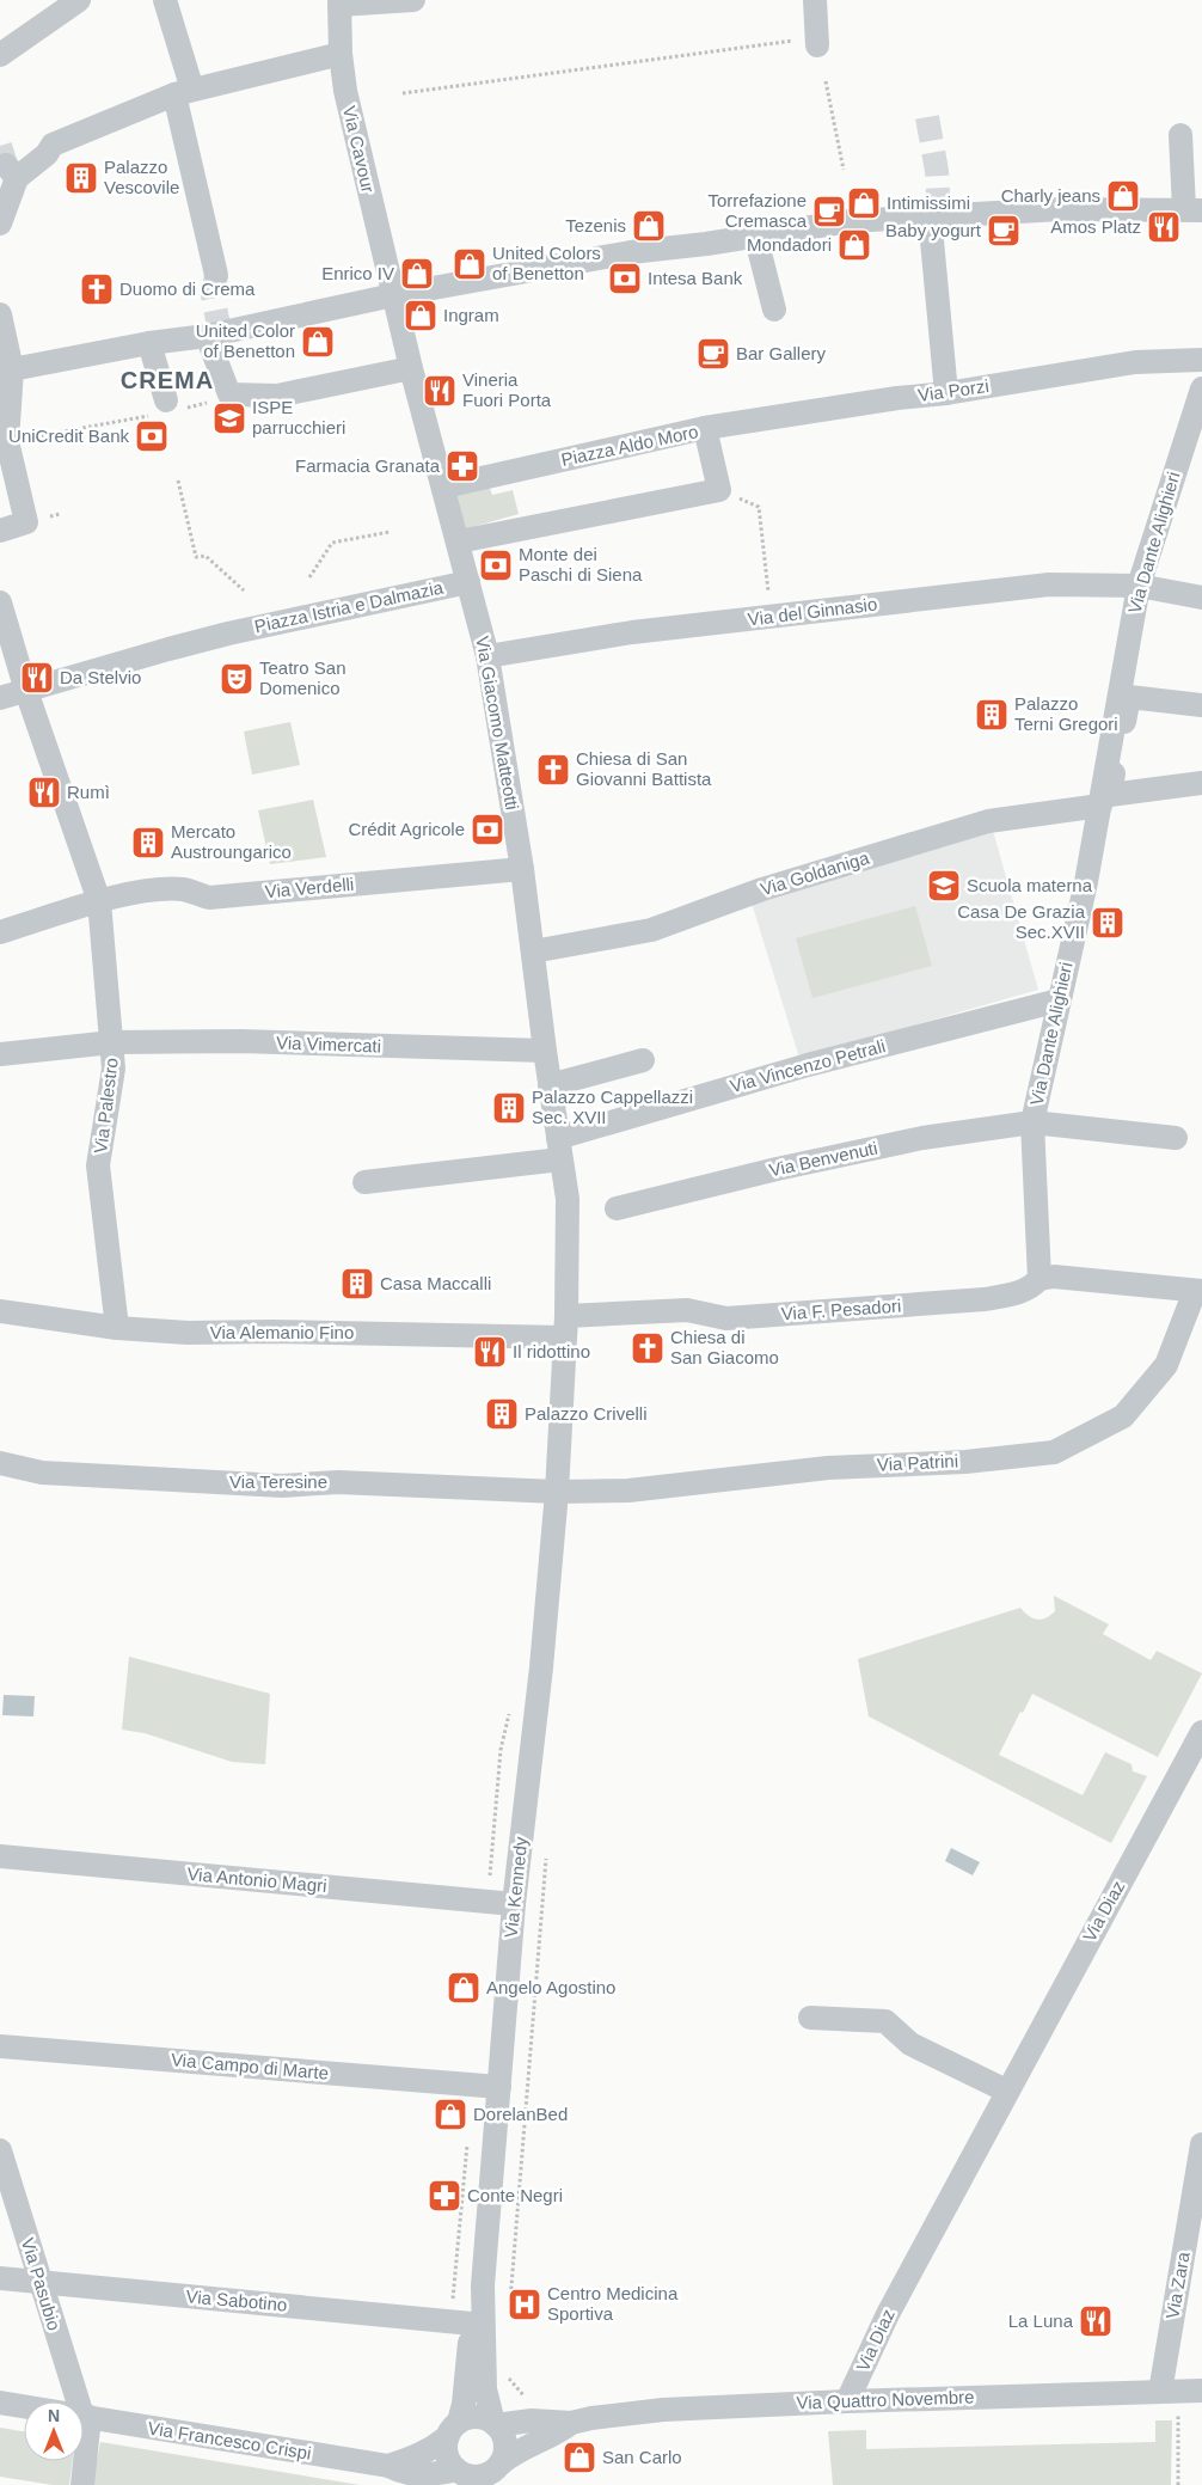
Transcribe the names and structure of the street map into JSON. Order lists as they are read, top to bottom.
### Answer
{
  "streets": {
    "street": [
      "Via Cavour",
      "Via Porzi",
      "Piazza Aldo Moro",
      "Via Dante Alighieri",
      "Piazza Istria e Dalmazia",
      "Via del Ginnasio",
      "Via Giacomo Matteotti",
      "Via Goldaniga",
      "Via Verdelli",
      "Via Vimercati",
      "Via Vincenzo Petrali",
      "Via Palestro",
      "Via Benvenuti",
      "Via F. Pesadori",
      "Via Alemanio Fino",
      "Via Patrini",
      "Via Teresine",
      "Via Antonio Magri",
      "Via Kennedy",
      "Via Diaz",
      "Via Campo di Marte",
      "Via Pasubio",
      "Via Zara",
      "Via Sabotino",
      "Via Quattro Novembre",
      "Via Francesco Crispi"
    ]
  },
  "crossings": [
    ["Via Cavour", "Via Giacomo Matteotti"],
    ["Via Porzi", "Piazza Aldo Moro"],
    ["Piazza Aldo Moro", "Via Giacomo Matteotti"],
    ["Via Dante Alighieri", "Via del Ginnasio"],
    ["Via Dante Alighieri", "Via Goldaniga"],
    ["Via Dante Alighieri", "Via Vincenzo Petrali"],
    ["Via Dante Alighieri", "Via Benvenuti"],
    ["Via Dante Alighieri", "Via F. Pesadori"],
    ["Piazza Istria e Dalmazia", "Via Giacomo Matteotti"],
    ["Piazza Istria e Dalmazia", "Via Palestro"],
    ["Via del Ginnasio", "Via Giacomo Matteotti"],
    ["Via Giacomo Matteotti", "Via Goldaniga"],
    ["Via Giacomo Matteotti", "Via Verdelli"],
    ["Via Giacomo Matteotti", "Via Vimercati"],
    ["Via Giacomo Matteotti", "Via Vincenzo Petrali"],
    ["Via Giacomo Matteotti", "Via F. Pesadori"],
    ["Via Giacomo Matteotti", "Via Alemanio Fino"],
    ["Via Giacomo Matteotti", "Via Kennedy"],
    ["Via Verdelli", "Via Palestro"],
    ["Via Vimercati", "Via Palestro"],
    ["Via Palestro", "Via Alemanio Fino"],
    ["Via F. Pesadori", "Via Alemanio Fino"],
    ["Via F. Pesadori", "Via Kennedy"],
    ["Via Alemanio Fino", "Via Kennedy"],
    ["Via Patrini", "Via Teresine"],
    ["Via Patrini", "Via Kennedy"],
    ["Via Teresine", "Via Kennedy"],
    ["Via Antonio Magri", "Via Kennedy"],
    ["Via Kennedy", "Via Campo di Marte"],
    ["Via Kennedy", "Via Sabotino"],
    ["Via Kennedy", "Via Quattro Novembre"],
    ["Via Kennedy", "Via Francesco Crispi"],
    ["Via Diaz", "Via Quattro Novembre"],
    ["Via Pasubio", "Via Sabotino"],
    ["Via Zara", "Via Quattro Novembre"],
    ["Via Quattro Novembre", "Via Francesco Crispi"]
  ],
  "districts": ["CREMA"],
  "places": {
    "building": [
      "Palazzo Vescovile",
      "Palazzo Terni Gregori",
      "Mercato Austroungarico",
      "Casa De Grazia Sec.XVII",
      "Palazzo Cappellazzi Sec. XVII",
      "Casa Maccalli",
      "Palazzo Crivelli"
    ],
    "shop": [
      "Charly jeans",
      "Intimissimi",
      "Tezenis",
      "Mondadori",
      "United Colors of Benetton",
      "Enrico IV",
      "Ingram",
      "United Color of Benetton",
      "Angelo Agostino",
      "DorelanBed",
      "San Carlo"
    ],
    "cafe": ["Torrefazione Cremasca", "Baby yogurt", "Bar Gallery"],
    "restaurant": [
      "Amos Platz",
      "Vineria Fuori Porta",
      "Da Stelvio",
      "Rumì",
      "Il ridottino",
      "La Luna"
    ],
    "bank": [
      "Intesa Bank",
      "UniCredit Bank",
      "Monte dei Paschi di Siena",
      "Crédit Agricole"
    ],
    "church": ["Duomo di Crema", "Chiesa di San Giovanni Battista", "Chiesa di San Giacomo"],
    "school or university": ["ISPE parrucchieri", "Scuola materna"],
    "pharmacy": ["Farmacia Granata", "Conte Negri"],
    "theatre": ["Teatro San Domenico"],
    "hospital": ["Centro Medicina Sportiva"]
  },
  "north": "top"
}
